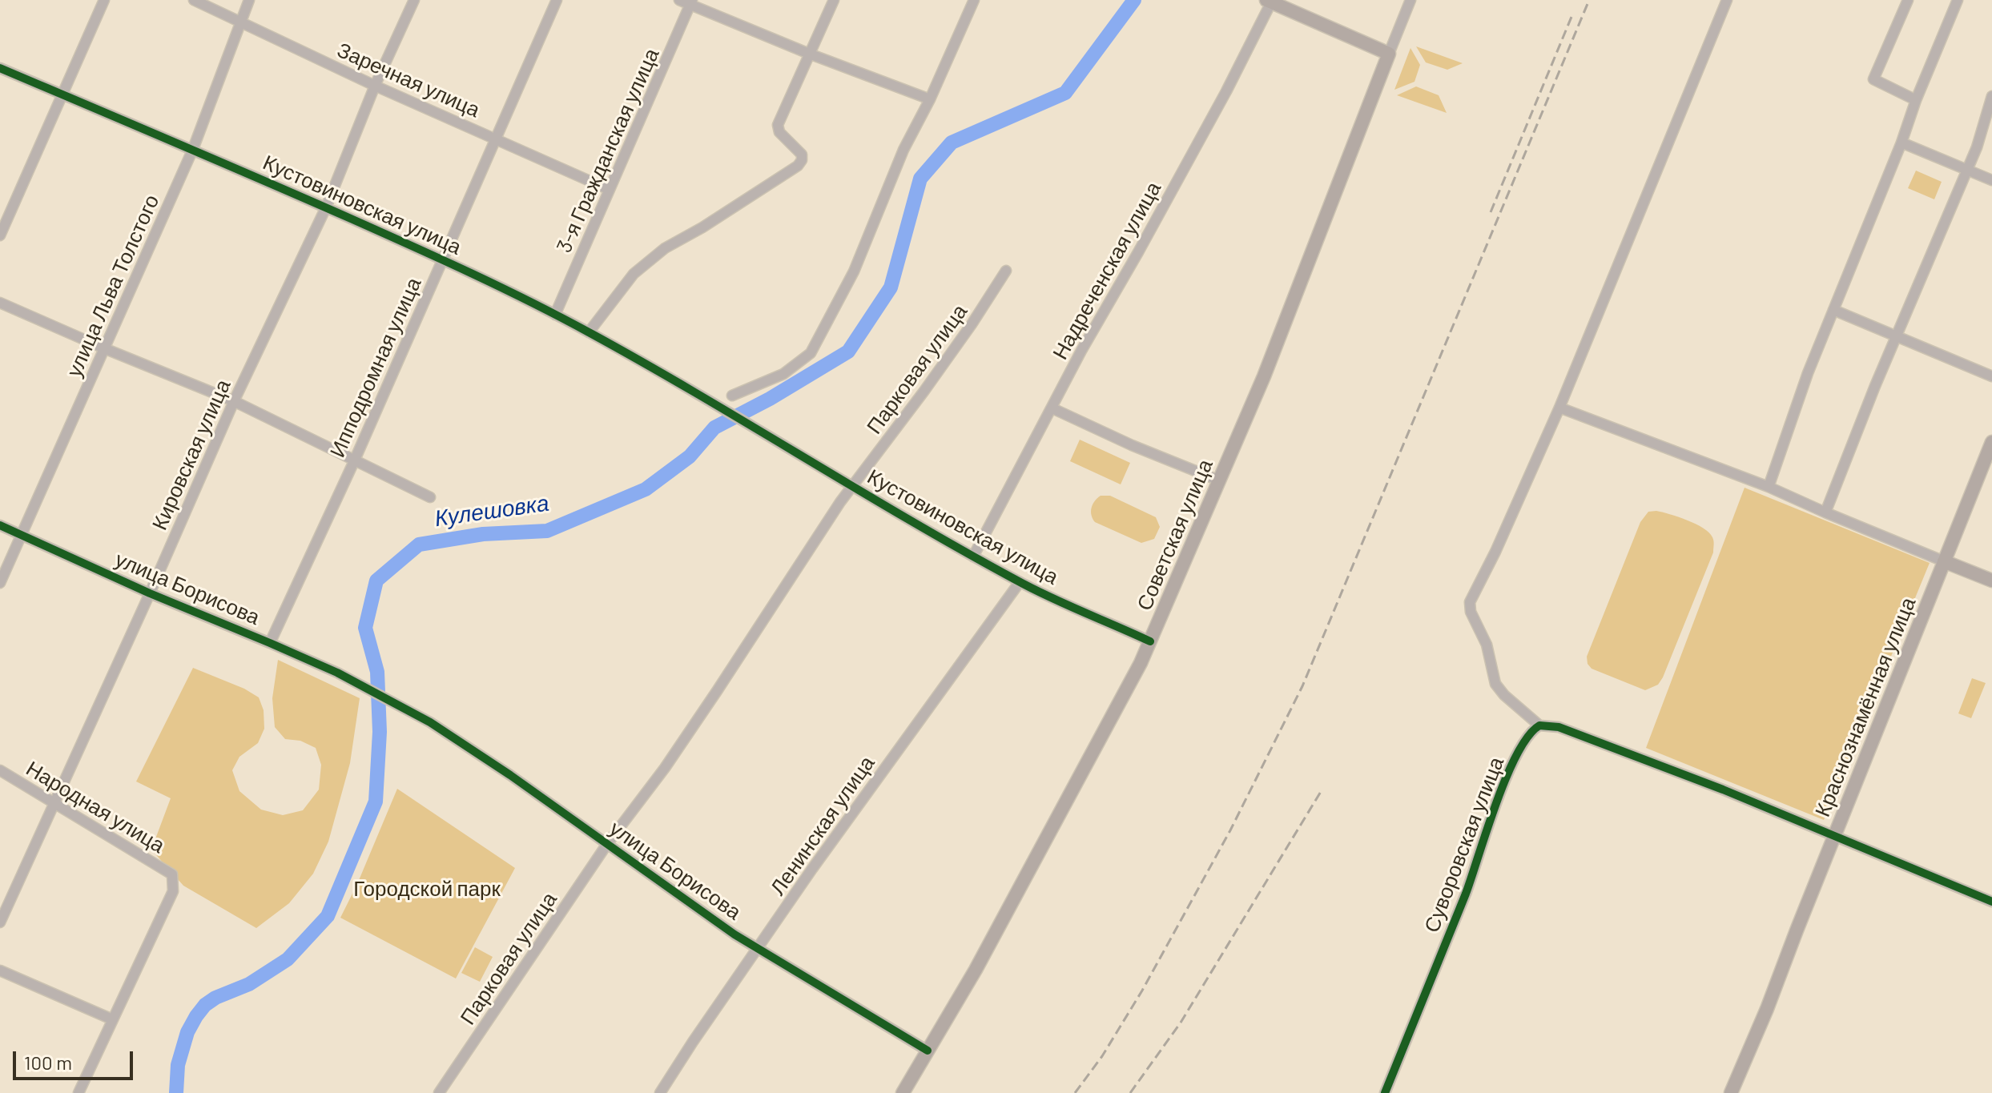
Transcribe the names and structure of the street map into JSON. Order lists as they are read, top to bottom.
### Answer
{
  "streets": {
    "main road": ["Советская улица", "Краснознамённая улица"],
    "street": [
      "Заречная улица",
      "3-я Гражданская улица",
      "Кустовиновская улица",
      "Надреченская улица",
      "улица Льва Толстого",
      "Ипподромная улица",
      "Парковая улица",
      "Кировская улица",
      "улица Борисова",
      "Народная улица",
      "Ленинская улица",
      "Суворовская улица"
    ]
  },
  "crossings": [
    ["Заречная улица", "3-я Гражданская улица"],
    ["Заречная улица", "улица Льва Толстого"],
    ["Заречная улица", "Ипподромная улица"],
    ["Заречная улица", "Кировская улица"],
    ["3-я Гражданская улица", "Кустовиновская улица"],
    ["Кустовиновская улица", "Надреченская улица"],
    ["Кустовиновская улица", "улица Льва Толстого"],
    ["Кустовиновская улица", "Ипподромная улица"],
    ["Кустовиновская улица", "Парковая улица"],
    ["Кустовиновская улица", "Кировская улица"],
    ["Кустовиновская улица", "Советская улица"],
    ["Кустовиновская улица", "Ленинская улица"],
    ["улица Льва Толстого", "улица Борисова"],
    ["Ипподромная улица", "улица Борисова"],
    ["Парковая улица", "улица Борисова"],
    ["Кировская улица", "улица Борисова"],
    ["Кировская улица", "Народная улица"],
    ["Советская улица", "улица Борисова"],
    ["улица Борисова", "Ленинская улица"]
  ],
  "water": ["Кулешовка"],
  "parks": ["Городской парк"],
  "scale_bar": "100 m"
}
